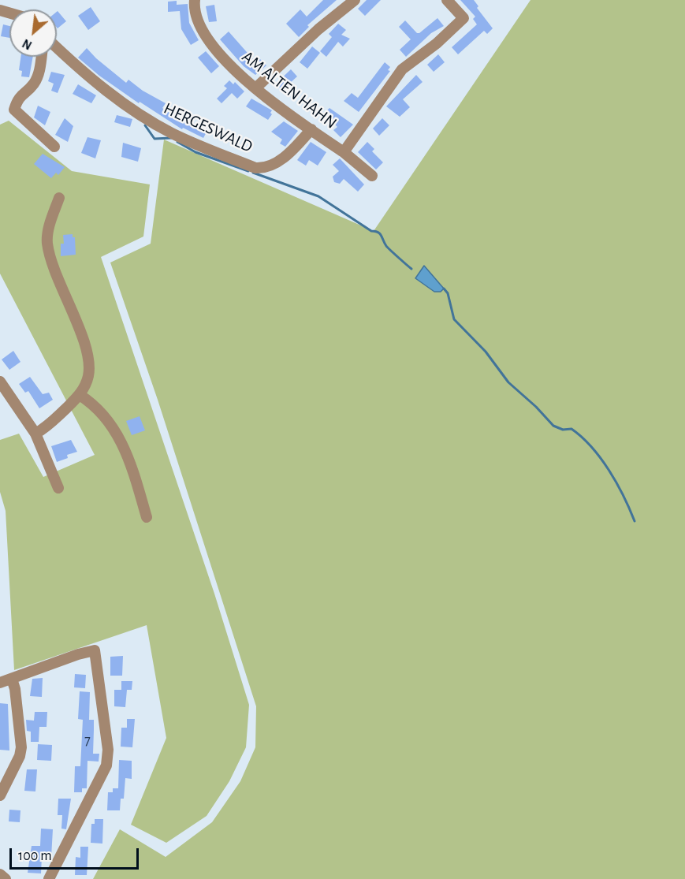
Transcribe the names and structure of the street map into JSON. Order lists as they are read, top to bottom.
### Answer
{
  "streets": {
    "street": ["AM ALTEN HAHN", "HERGESWALD"]
  },
  "crossings": [
    ["AM ALTEN HAHN", "HERGESWALD"]
  ],
  "house_numbers": ["7"],
  "scale_bar": "100 m",
  "north": "bottom left"
}
